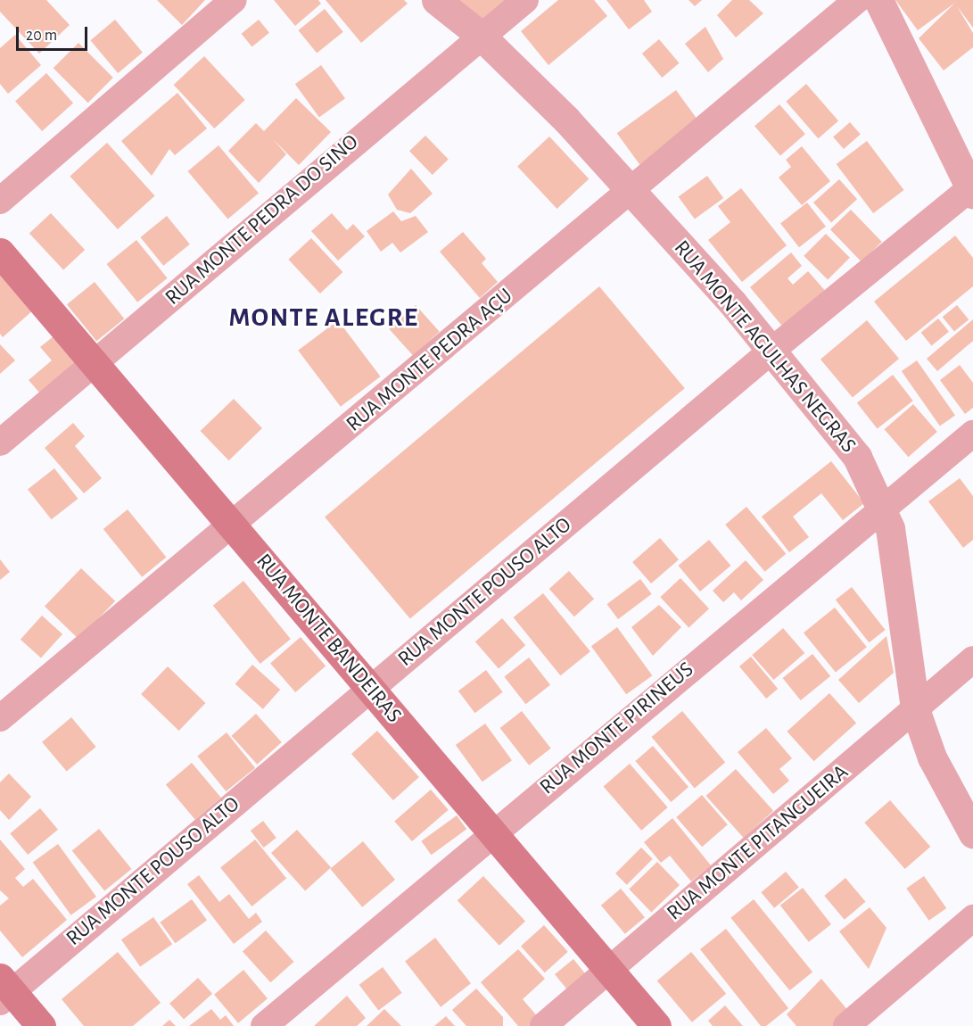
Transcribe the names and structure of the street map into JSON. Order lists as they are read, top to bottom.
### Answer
{
  "streets": {
    "main road": ["RUA MONTE BANDEIRAS"],
    "street": [
      "RUA MONTE PEDRA DO SINO",
      "RUA MONTE AGULHAS NEGRAS",
      "RUA MONTE PEDRA AÇU",
      "RUA MONTE POUSO ALTO",
      "RUA MONTE PIRINEUS",
      "RUA MONTE PITANGUEIRA"
    ]
  },
  "crossings": [
    ["RUA MONTE PEDRA DO SINO", "RUA MONTE AGULHAS NEGRAS"],
    ["RUA MONTE PEDRA DO SINO", "RUA MONTE BANDEIRAS"],
    ["RUA MONTE AGULHAS NEGRAS", "RUA MONTE PEDRA AÇU"],
    ["RUA MONTE AGULHAS NEGRAS", "RUA MONTE POUSO ALTO"],
    ["RUA MONTE AGULHAS NEGRAS", "RUA MONTE PIRINEUS"],
    ["RUA MONTE AGULHAS NEGRAS", "RUA MONTE PITANGUEIRA"],
    ["RUA MONTE PEDRA AÇU", "RUA MONTE BANDEIRAS"],
    ["RUA MONTE POUSO ALTO", "RUA MONTE BANDEIRAS"],
    ["RUA MONTE BANDEIRAS", "RUA MONTE PIRINEUS"],
    ["RUA MONTE BANDEIRAS", "RUA MONTE PITANGUEIRA"]
  ],
  "districts": ["MONTE ALEGRE"],
  "scale_bar": "20 m"
}
